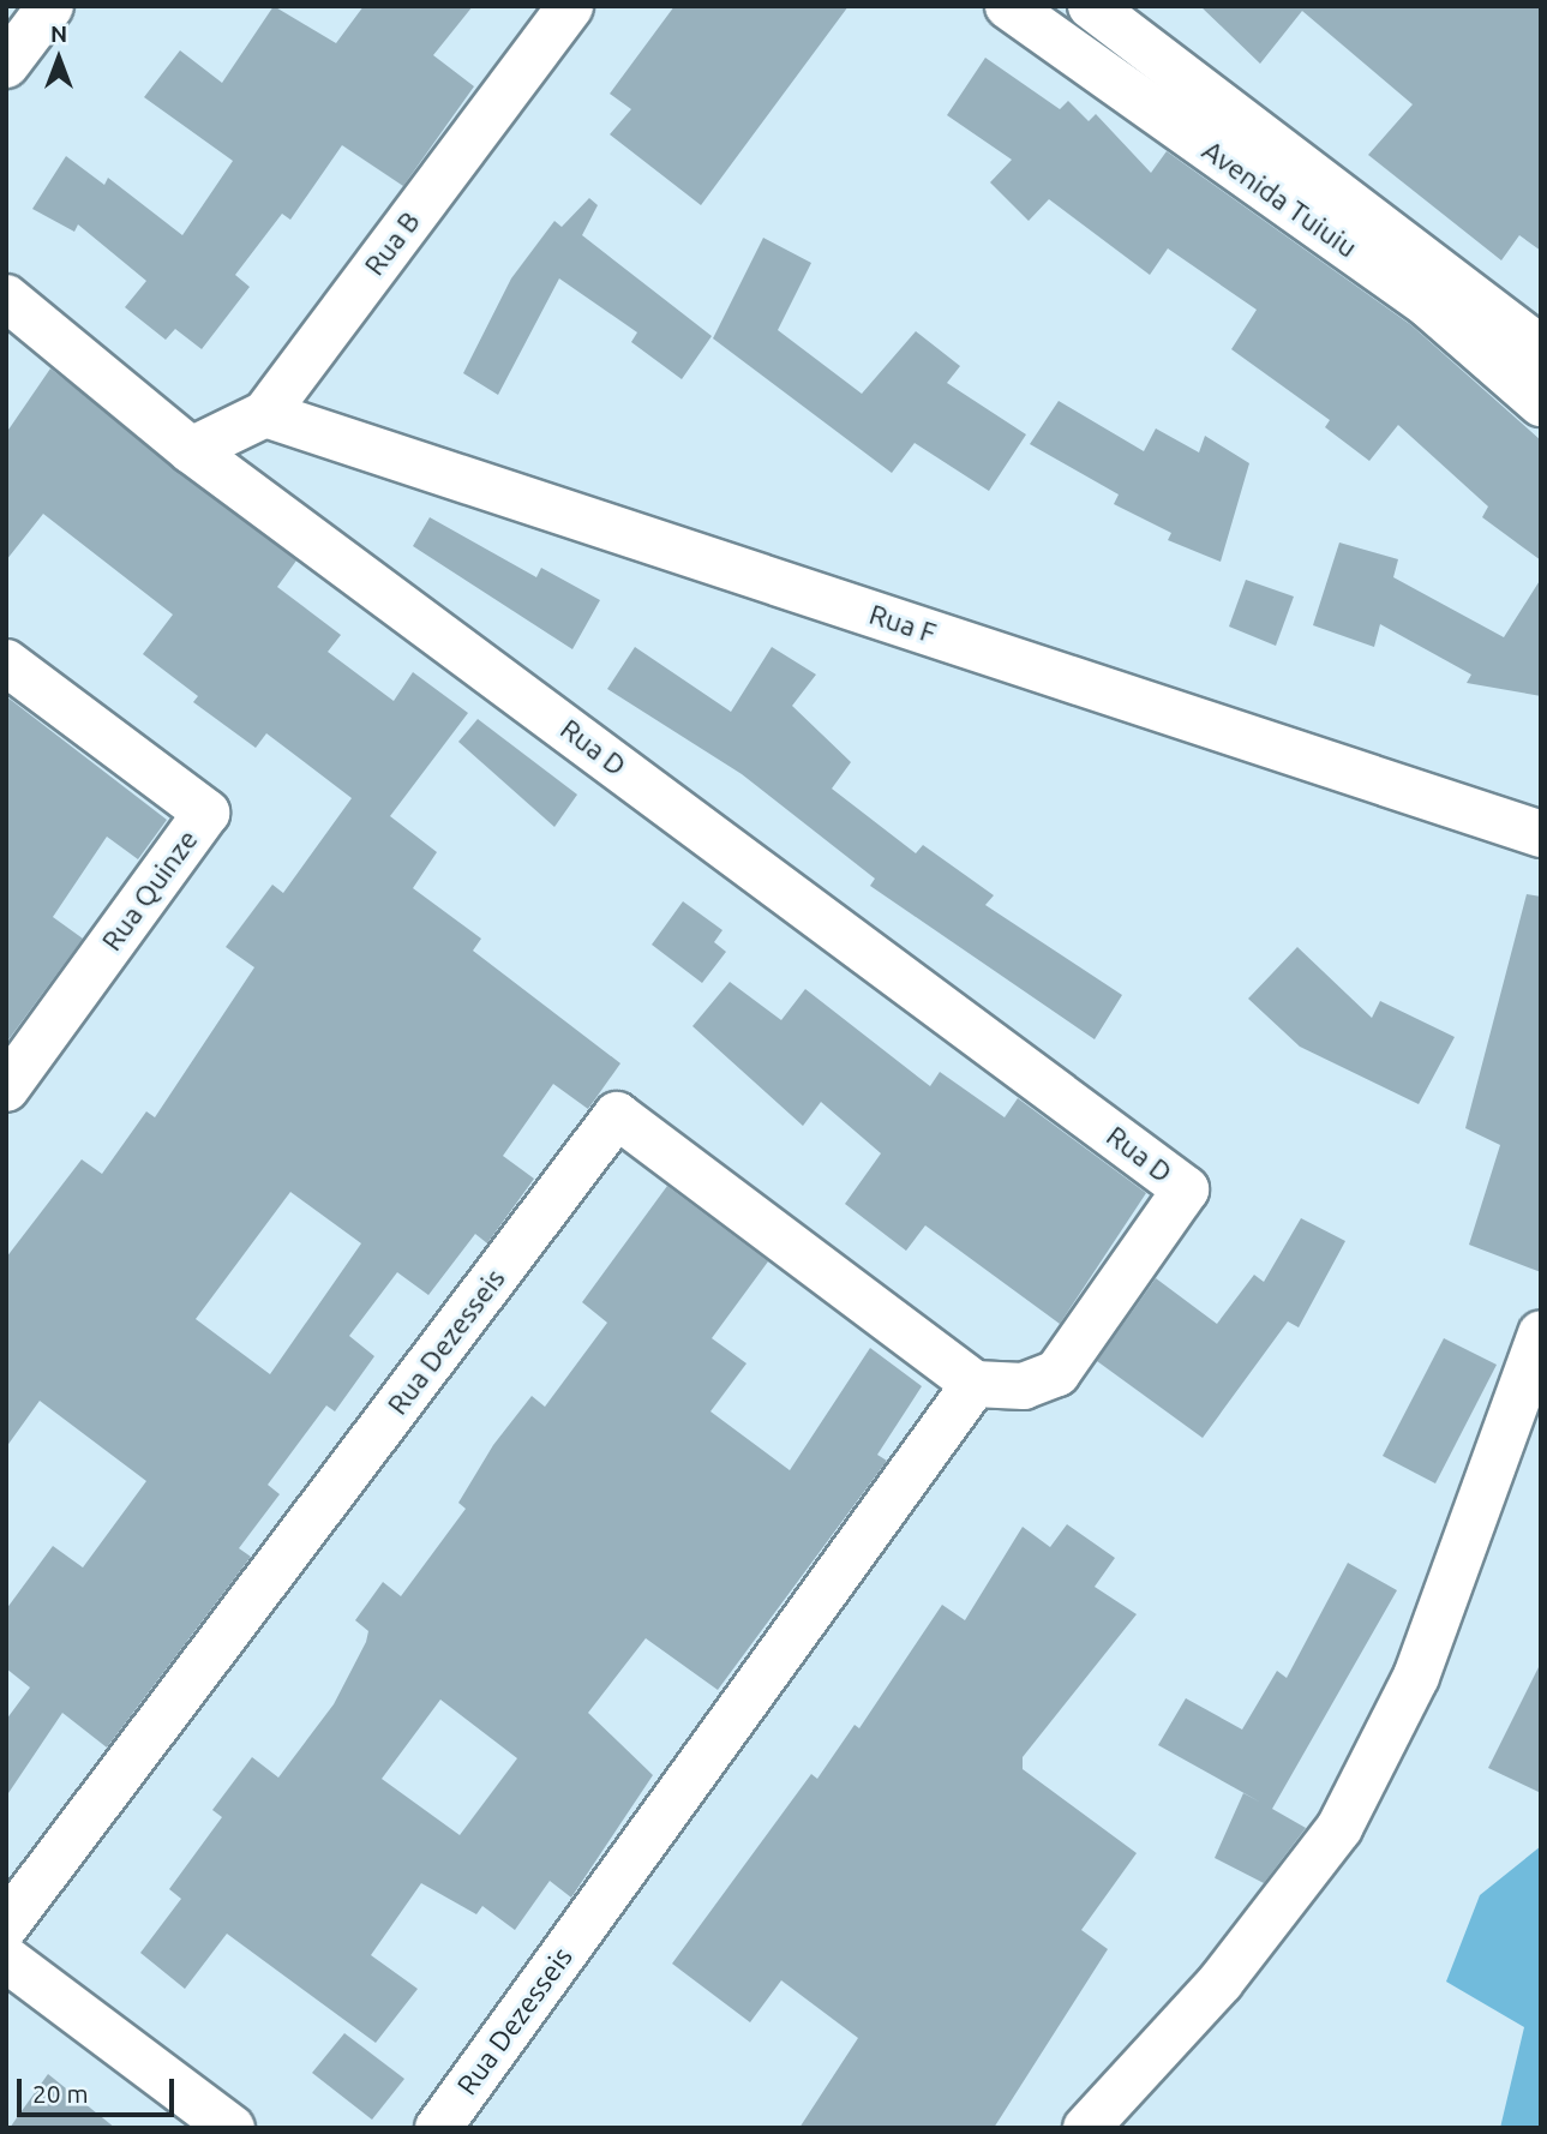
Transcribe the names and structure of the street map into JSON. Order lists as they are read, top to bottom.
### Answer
{
  "streets": {
    "street": [
      "Avenida Tuiuiu",
      "Rua B",
      "Rua F",
      "Rua D",
      "Rua Quinze",
      "Rua Dezesseis"
    ]
  },
  "crossings": [
    ["Rua B", "Rua F"],
    ["Rua B", "Rua D"],
    ["Rua D", "Rua Dezesseis"]
  ],
  "scale_bar": "20 m",
  "north": "top"
}
